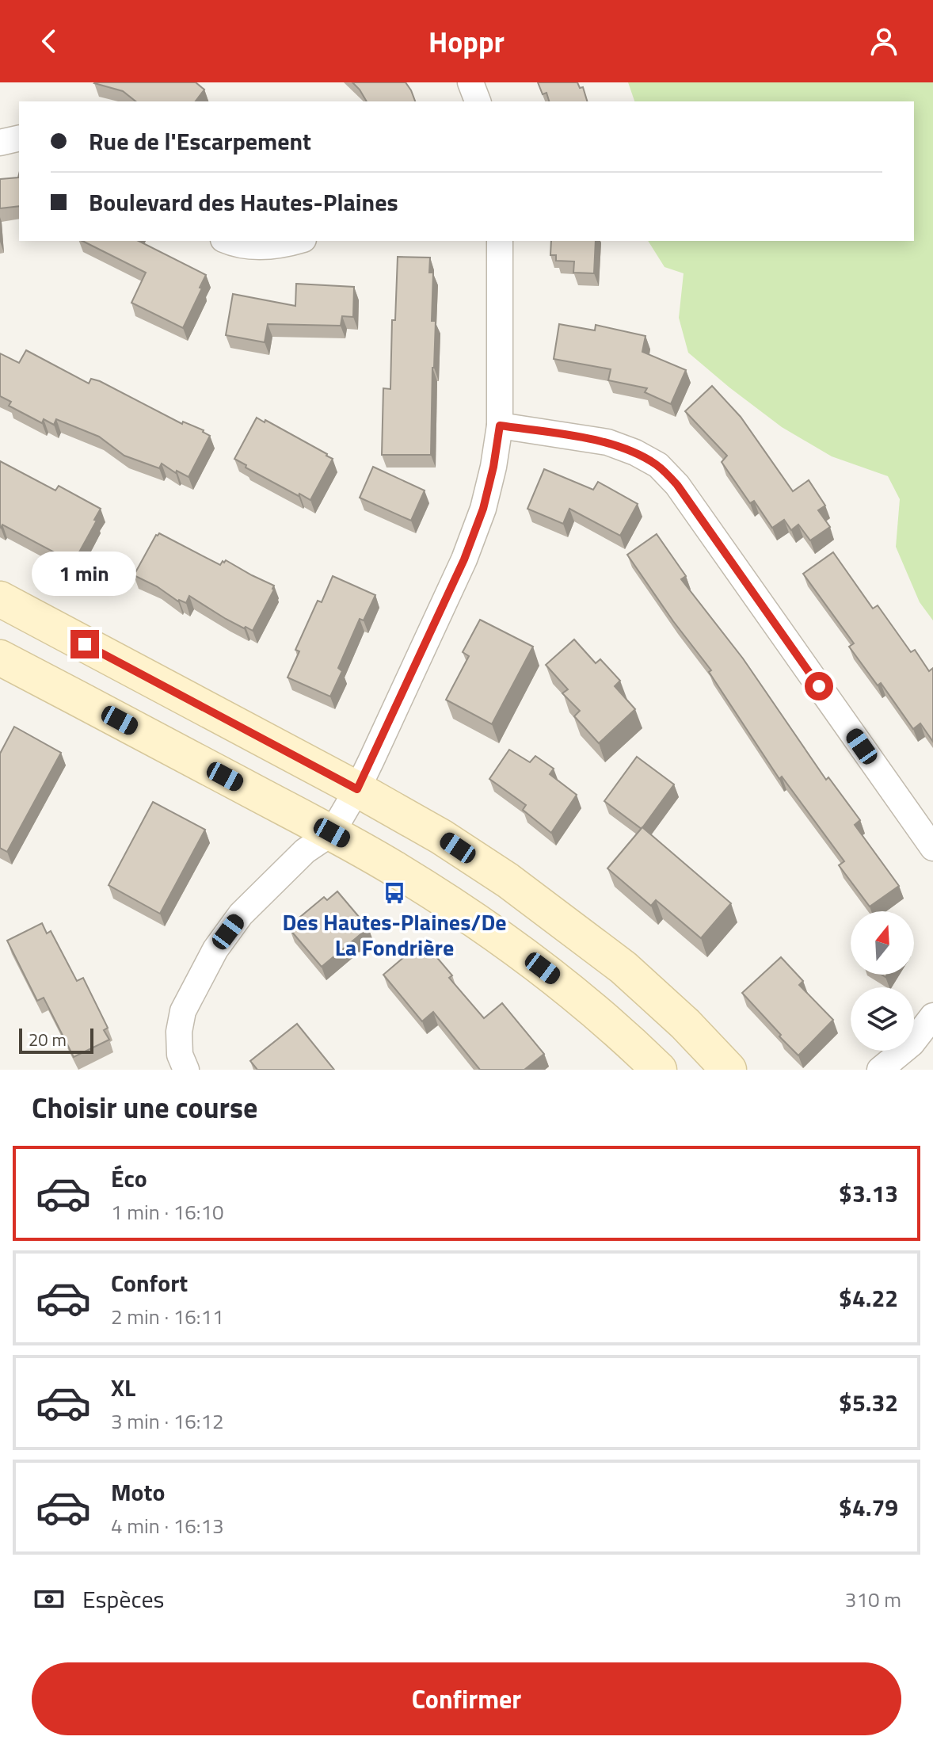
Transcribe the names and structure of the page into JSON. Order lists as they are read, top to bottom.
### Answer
{
  "places": {
    "bus stop": ["Des Hautes-Plaines/De La Fondrière"]
  },
  "scale_bar": "20 m",
  "north": "top",
  "page": {
    "header": "Hoppr",
    "banner": ["Rue de l'Escarpement", "Boulevard des Hautes-Plaines"],
    "bubble": "1 min",
    "scale": "20 m",
    "heading": "Choisir une course",
    "list": [
      {
        "name": "Éco",
        "note": "1 min · 16:10",
        "value": "$3.13"
      },
      {
        "name": "Confort",
        "note": "2 min · 16:11",
        "value": "$4.22"
      },
      {
        "name": "XL",
        "note": "3 min · 16:12",
        "value": "$5.32"
      },
      {
        "name": "Moto",
        "note": "4 min · 16:13",
        "value": "$4.79"
      }
    ],
    "pay": ["Espèces", "310 m"],
    "buttons": "Confirmer"
  }
}
